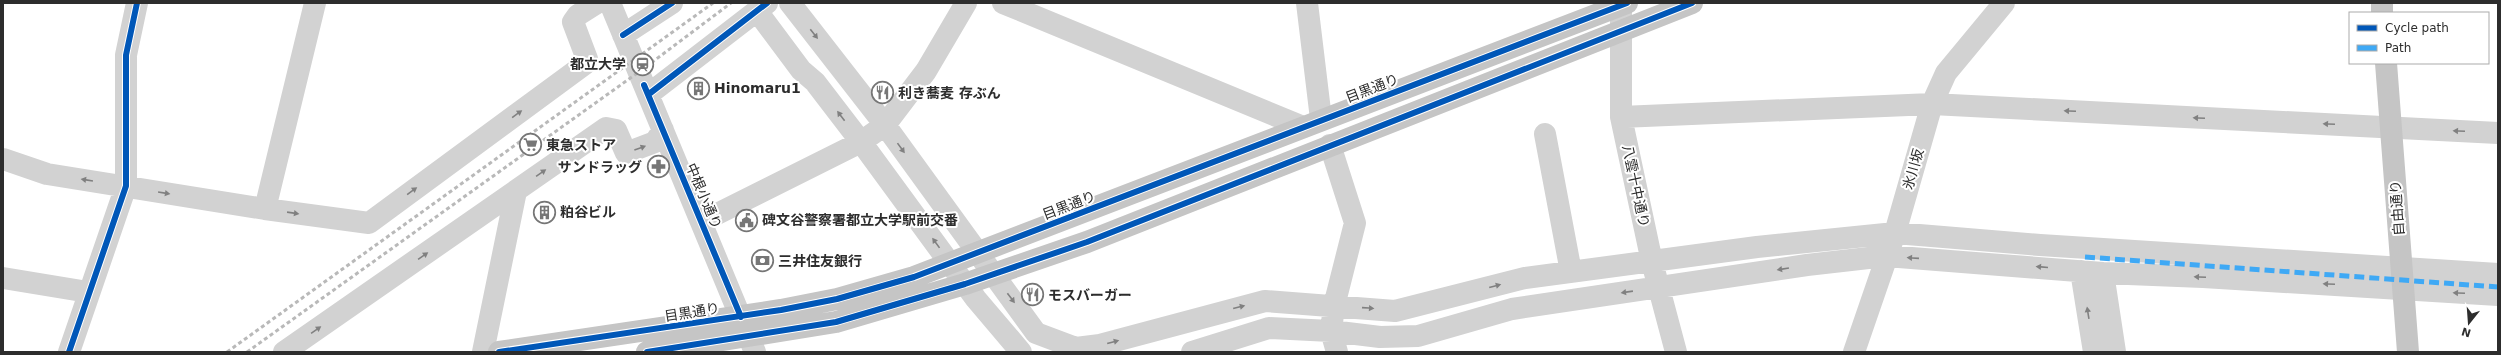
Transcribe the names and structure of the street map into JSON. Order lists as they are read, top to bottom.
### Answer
{
  "streets": {
    "main road": ["目黒通り", "自由通り"],
    "street": ["氷川坂", "八雲十中通り", "中根小通り"]
  },
  "crossings": [
    ["目黒通り", "八雲十中通り"],
    ["目黒通り", "中根小通り"]
  ],
  "places": {
    "station": ["都立大学"],
    "building": ["Hinomaru1", "粕谷ビル"],
    "restaurant": ["利き蕎麦 存ぶん", "モスバーガー"],
    "supermarket": ["東急ストア"],
    "pharmacy": ["サンドラッグ"],
    "public building": ["碑文谷警察署都立大学駅前交番"],
    "bank": ["三井住友銀行"]
  },
  "legend": ["Cycle path", "Path"],
  "north": "bottom"
}
